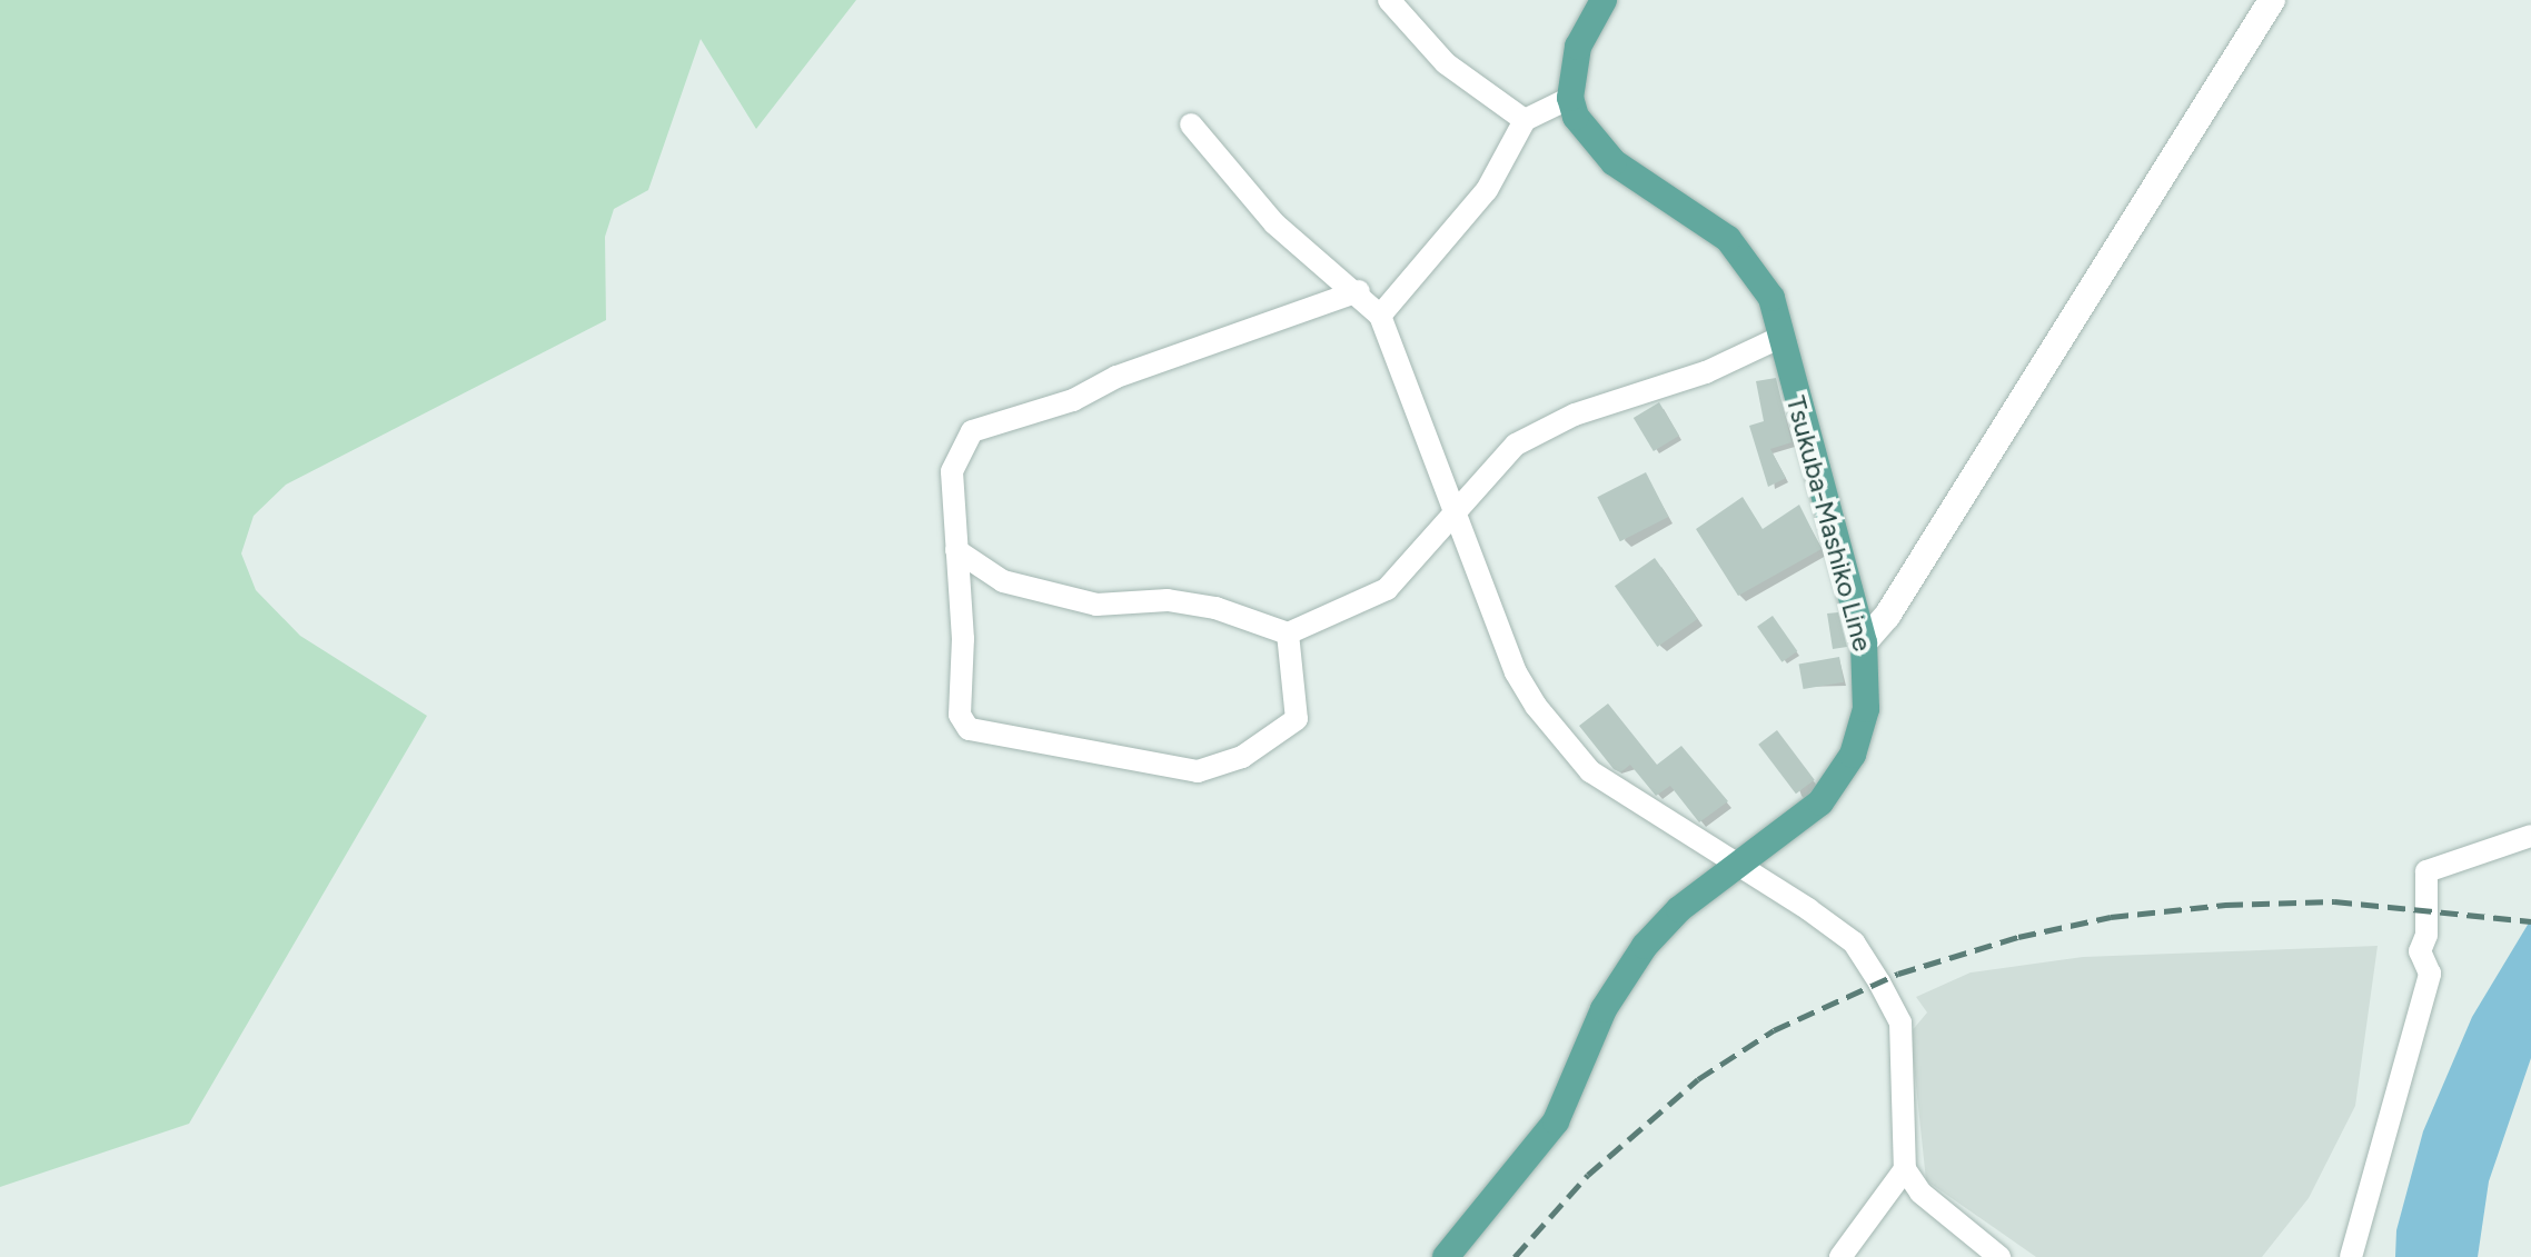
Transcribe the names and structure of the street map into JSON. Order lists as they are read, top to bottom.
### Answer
{
  "streets": {
    "main road": ["Tsukuba-Mashiko Line"]
  }
}
